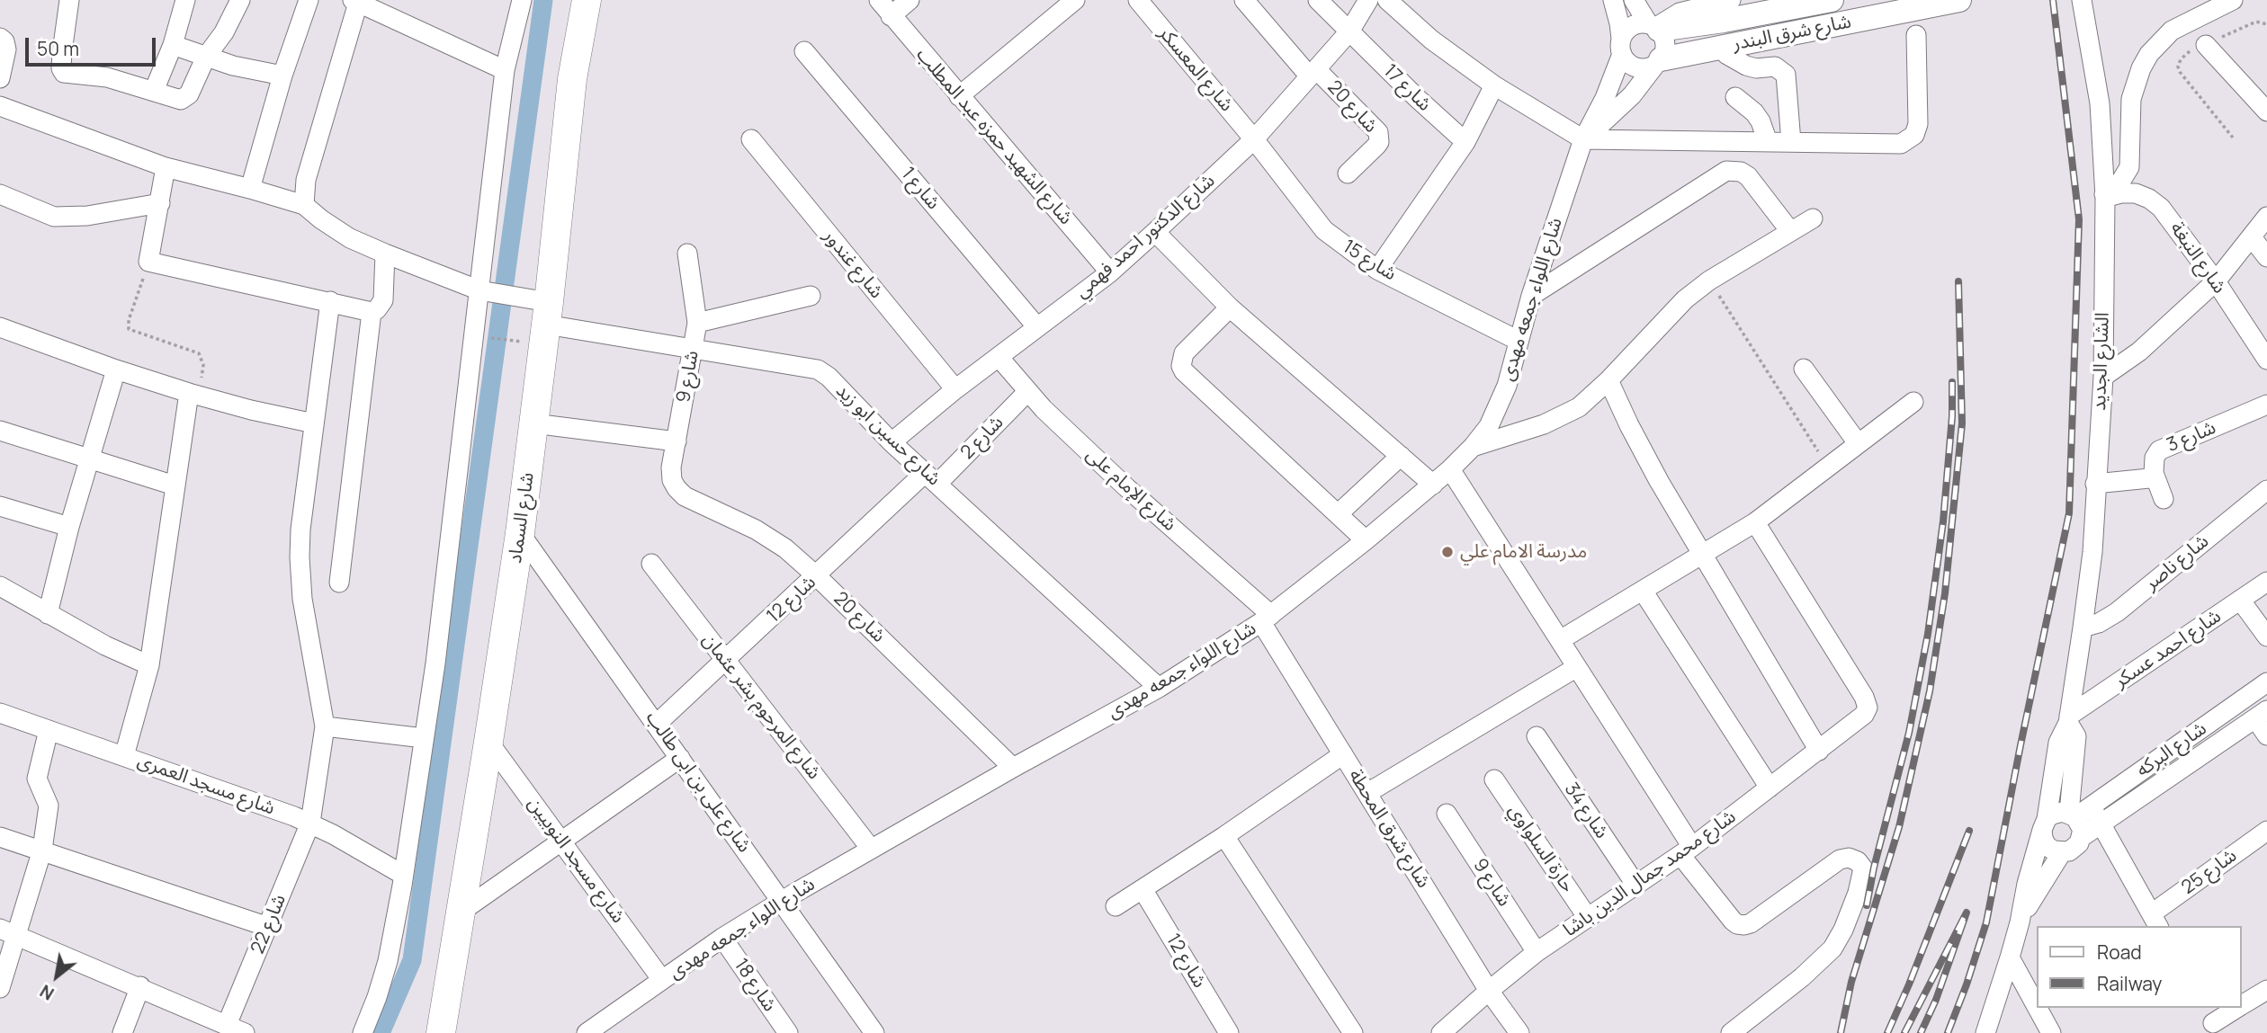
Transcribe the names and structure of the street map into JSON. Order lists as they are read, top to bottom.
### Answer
{
  "streets": {
    "highway": ["شارع السماد"],
    "main road": ["شارع شرق البندر"],
    "street": [
      "شارع المعسكر",
      "شارع 17",
      "شارع 20",
      "شارع الشهيد حمزه عبد المطلب",
      "شارع 1",
      "شارع الدكتور احمد فهمي",
      "شارع النبغة",
      "شارع 15",
      "شارع غندور",
      "شارع اللواء جمعه مهدى",
      "الشارع الجديد",
      "شارع 9",
      "شارع حسين ابو زيد",
      "شارع 3",
      "شارع 2",
      "شارع الإمام على",
      "شارع ناصر",
      "شارع 12",
      "شارع احمد عسكر",
      "شارع المرحوم بشر عثمان",
      "شارع البركه",
      "شارع على بن ابى طالب",
      "شارع مسجد العمرى",
      "شارع 34",
      "شارع شرق المحطة",
      "حارة السلواوي",
      "شارع مسجد النوبيين",
      "شارع 25",
      "شارع محمد جمال الدين باشا",
      "شارع 22",
      "شارع 18"
    ]
  },
  "crossings": [
    ["شارع شرق البندر", "شارع اللواء جمعه مهدى"],
    ["شارع المعسكر", "شارع الدكتور احمد فهمي"],
    ["شارع المعسكر", "شارع 15"],
    ["شارع 17", "شارع الدكتور احمد فهمي"],
    ["شارع 20", "شارع الدكتور احمد فهمي"],
    ["شارع 20", "شارع اللواء جمعه مهدى"],
    ["شارع 20", "شارع 9"],
    ["شارع 20", "شارع 12"],
    ["شارع الشهيد حمزه عبد المطلب", "شارع الدكتور احمد فهمي"],
    ["شارع 1", "شارع الدكتور احمد فهمي"],
    ["شارع الدكتور احمد فهمي", "شارع 15"],
    ["شارع الدكتور احمد فهمي", "شارع غندور"],
    ["شارع الدكتور احمد فهمي", "شارع حسين ابو زيد"],
    ["شارع الدكتور احمد فهمي", "شارع الإمام على"],
    ["شارع النبغة", "الشارع الجديد"],
    ["شارع 15", "شارع اللواء جمعه مهدى"],
    ["شارع اللواء جمعه مهدى", "شارع حسين ابو زيد"],
    ["شارع اللواء جمعه مهدى", "شارع الإمام على"],
    ["شارع اللواء جمعه مهدى", "شارع المرحوم بشر عثمان"],
    ["شارع اللواء جمعه مهدى", "شارع على بن ابى طالب"],
    ["شارع اللواء جمعه مهدى", "شارع شرق المحطة"],
    ["شارع اللواء جمعه مهدى", "شارع مسجد النوبيين"],
    ["شارع اللواء جمعه مهدى", "شارع 18"],
    ["الشارع الجديد", "شارع 3"],
    ["الشارع الجديد", "شارع ناصر"],
    ["الشارع الجديد", "شارع احمد عسكر"],
    ["الشارع الجديد", "شارع البركه"],
    ["شارع 9", "شارع حسين ابو زيد"],
    ["شارع 9", "شارع محمد جمال الدين باشا"],
    ["شارع حسين ابو زيد", "شارع 2"],
    ["شارع حسين ابو زيد", "شارع السماد"],
    ["شارع حسين ابو زيد", "شارع 12"],
    ["شارع 2", "شارع الإمام على"],
    ["شارع 2", "شارع 12"],
    ["شارع الإمام على", "شارع شرق المحطة"],
    ["شارع السماد", "شارع على بن ابى طالب"],
    ["شارع السماد", "شارع مسجد النوبيين"],
    ["شارع 12", "شارع المرحوم بشر عثمان"],
    ["شارع 12", "شارع على بن ابى طالب"],
    ["شارع مسجد العمرى", "شارع 22"],
    ["شارع 34", "شارع محمد جمال الدين باشا"],
    ["شارع شرق المحطة", "شارع محمد جمال الدين باشا"],
    ["حارة السلواوي", "شارع محمد جمال الدين باشا"]
  ],
  "places": ["مدرسة الامام علي"],
  "legend": ["Road", "Railway"],
  "scale_bar": "50 m",
  "north": "bottom left"
}
